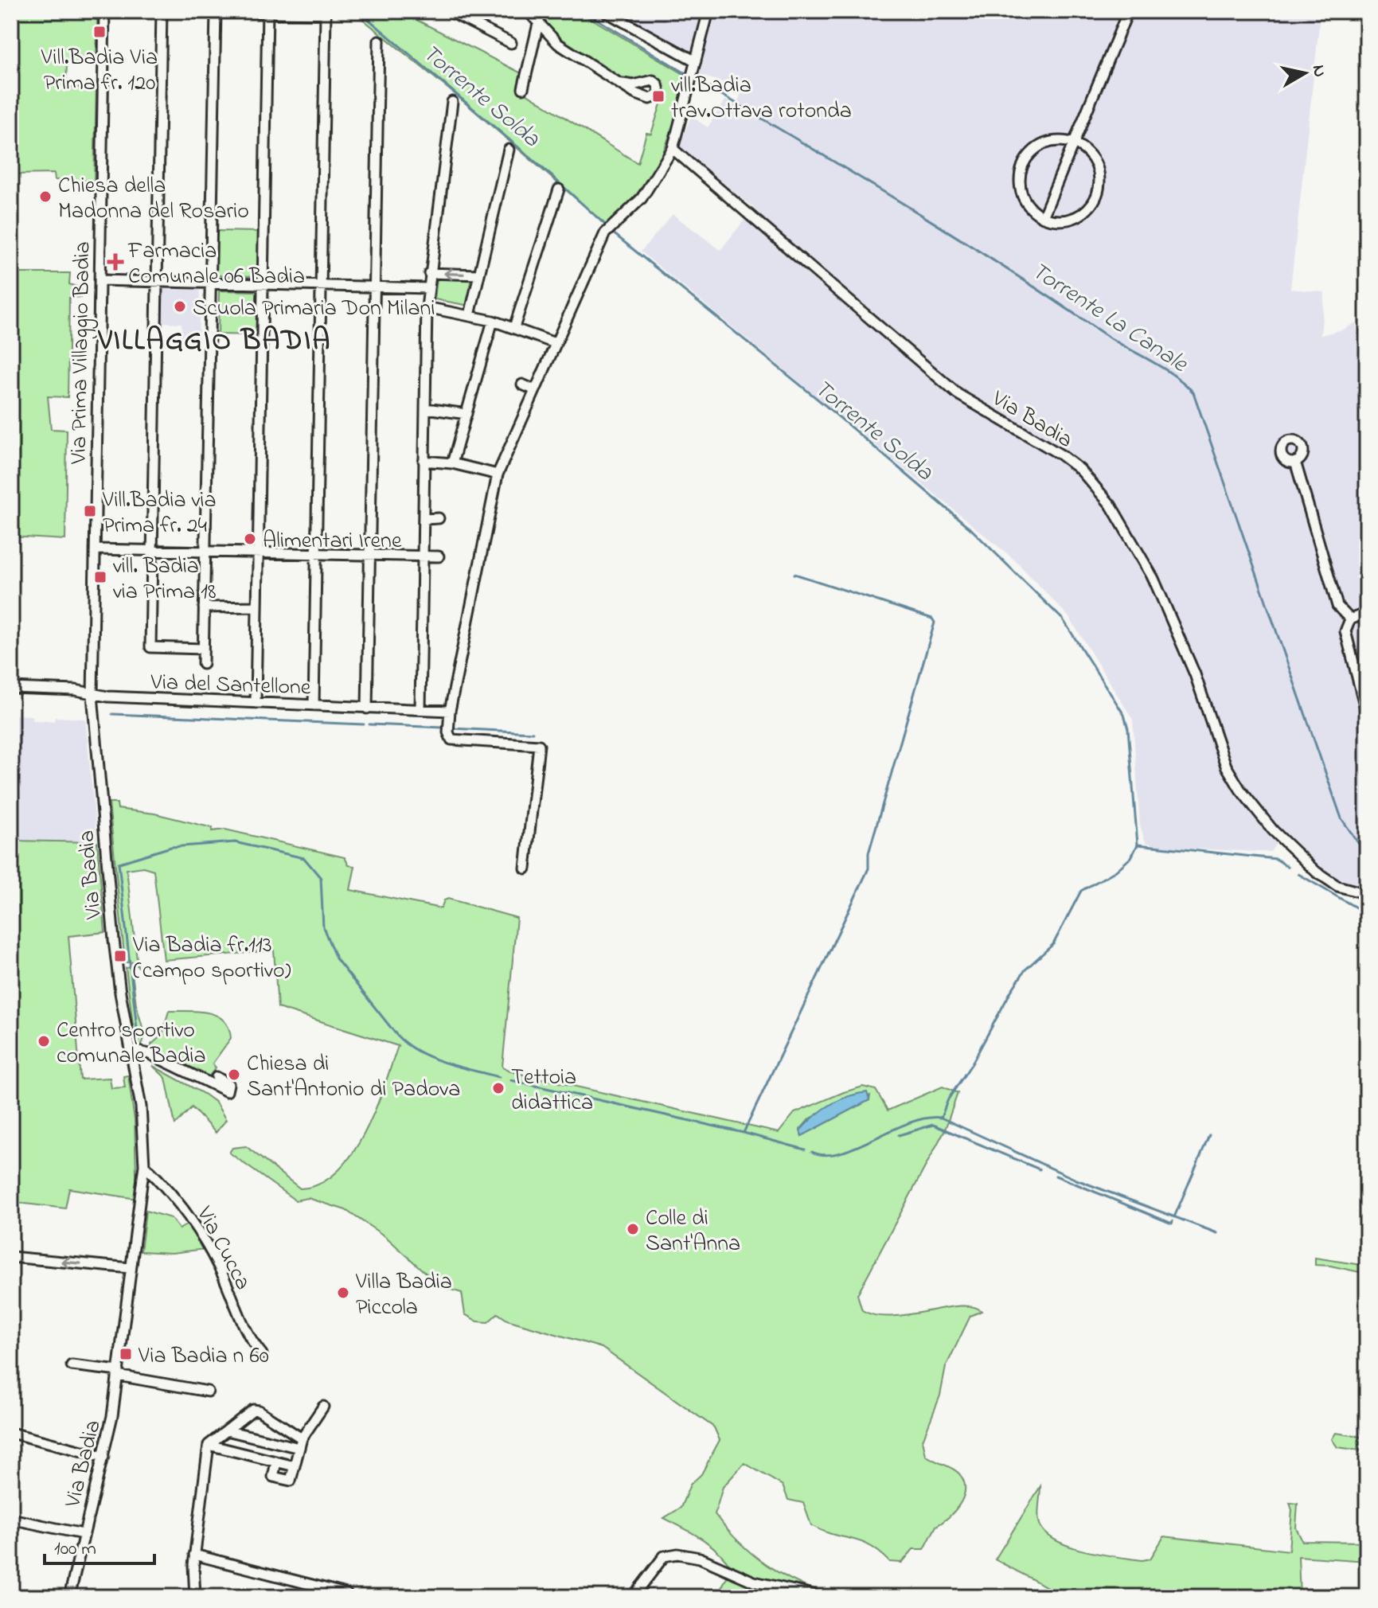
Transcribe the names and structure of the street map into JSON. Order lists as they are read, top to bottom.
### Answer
{
  "streets": {
    "street": [
      "Via Prima Villaggio Badia",
      "Via Badia",
      "Via del Santellone",
      "Via Cucca"
    ]
  },
  "crossings": [
    ["Via Prima Villaggio Badia", "Via Badia"],
    ["Via Prima Villaggio Badia", "Via del Santellone"],
    ["Via Badia", "Via del Santellone"],
    ["Via Badia", "Via Cucca"]
  ],
  "districts": ["VILLAGGIO BADIA"],
  "water": ["Torrente Solda", "Torrente La Canale"],
  "places": {
    "transit": [
      "Vill.Badia Via Prima fr. 120",
      "vill.Badia trav.Ottava rotonda",
      "Vill.Badia via Prima fr. 24",
      "vill. Badia via Prima 18",
      "Via Badia fr.113 (campo sportivo)",
      "Via Badia n 60"
    ],
    "other": [
      "Chiesa della Madonna del Rosario",
      "Scuola Primaria Don Milani",
      "Alimentari Irene",
      "Centro sportivo comunale Badia",
      "Chiesa di Sant'Antonio di Padova",
      "Tettoia didattica",
      "Colle di Sant'Anna",
      "Villa Badia Piccola"
    ],
    "health": ["Farmacia Comunale 06 Badia"]
  },
  "scale_bar": "100 m",
  "north": "right"
}
